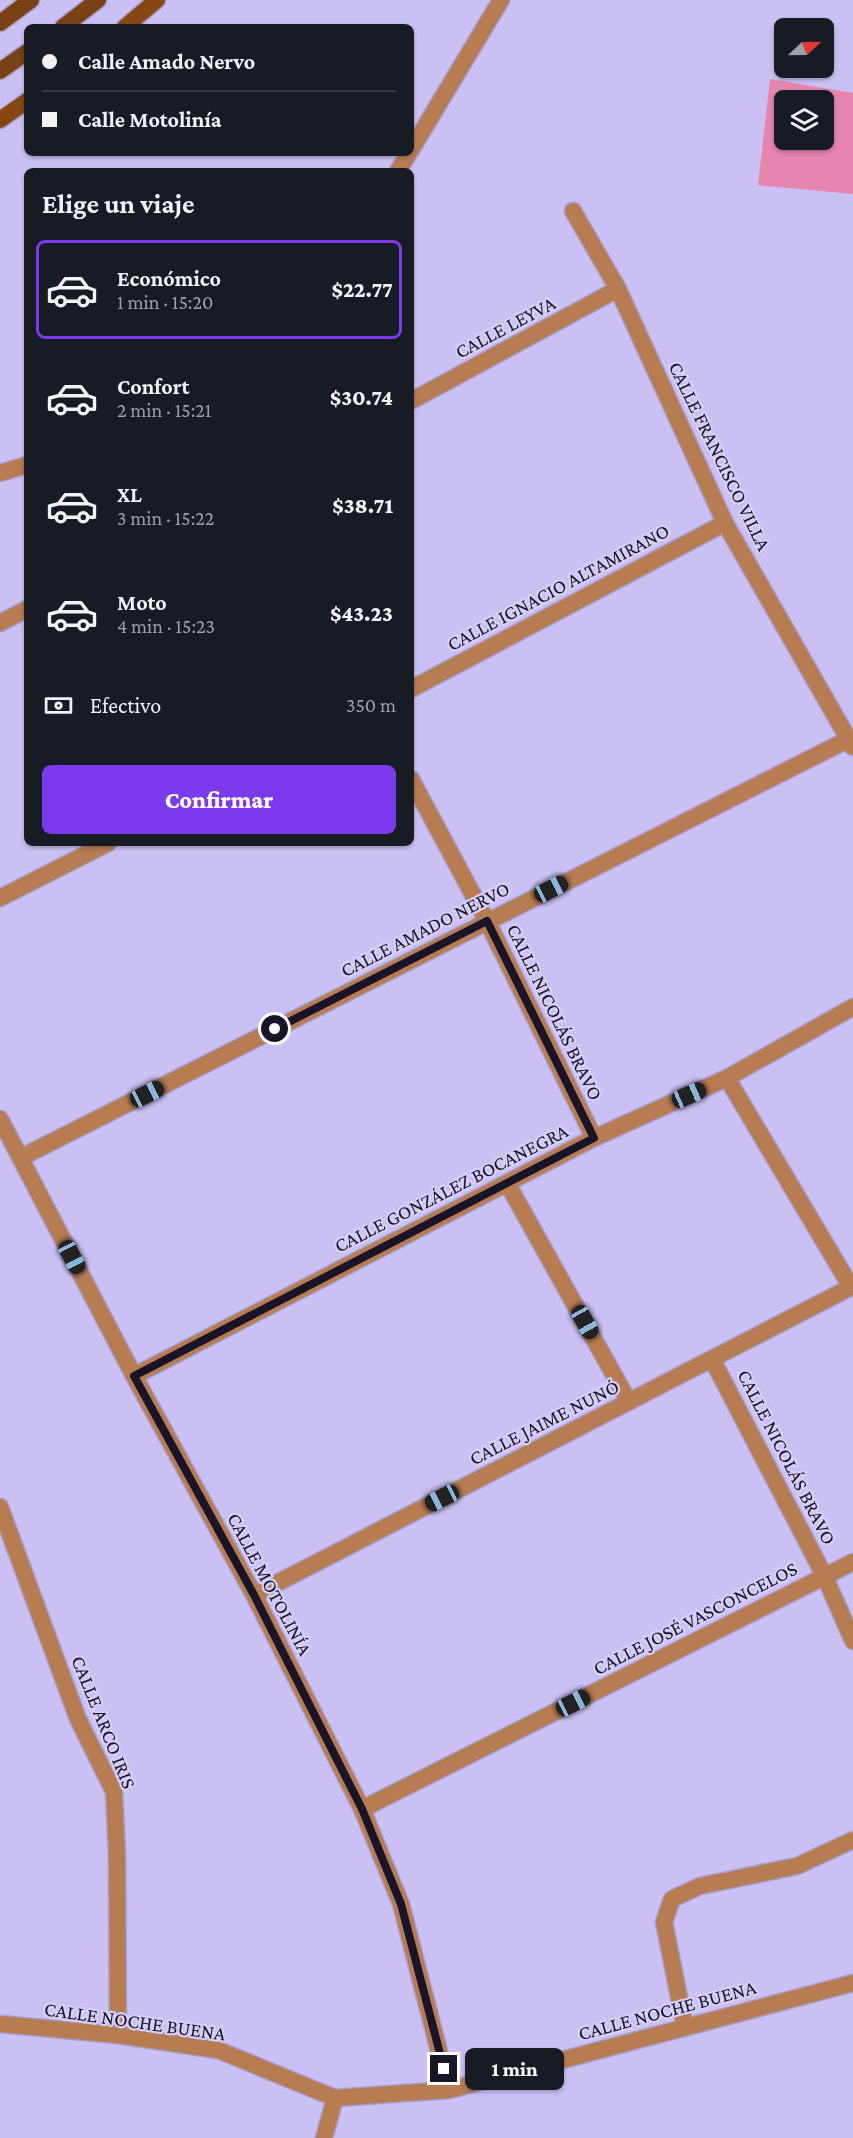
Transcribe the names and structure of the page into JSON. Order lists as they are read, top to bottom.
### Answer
{
  "streets": {
    "street": [
      "CALLE LEYVA",
      "CALLE FRANCISCO VILLA",
      "CALLE IGNACIO ALTAMIRANO",
      "CALLE AMADO NERVO",
      "CALLE NICOLÁS BRAVO",
      "CALLE GONZÁLEZ BOCANEGRA",
      "CALLE JAIME NUNÓ",
      "CALLE MOTOLINÍA",
      "CALLE JOSÉ VASCONCELOS",
      "CALLE ARCO IRIS",
      "CALLE NOCHE BUENA"
    ]
  },
  "crossings": [
    ["CALLE LEYVA", "CALLE FRANCISCO VILLA"],
    ["CALLE FRANCISCO VILLA", "CALLE IGNACIO ALTAMIRANO"],
    ["CALLE FRANCISCO VILLA", "CALLE AMADO NERVO"],
    ["CALLE AMADO NERVO", "CALLE NICOLÁS BRAVO"],
    ["CALLE AMADO NERVO", "CALLE MOTOLINÍA"],
    ["CALLE NICOLÁS BRAVO", "CALLE GONZÁLEZ BOCANEGRA"],
    ["CALLE NICOLÁS BRAVO", "CALLE JAIME NUNÓ"],
    ["CALLE NICOLÁS BRAVO", "CALLE JOSÉ VASCONCELOS"],
    ["CALLE GONZÁLEZ BOCANEGRA", "CALLE MOTOLINÍA"],
    ["CALLE JAIME NUNÓ", "CALLE MOTOLINÍA"],
    ["CALLE MOTOLINÍA", "CALLE JOSÉ VASCONCELOS"],
    ["CALLE MOTOLINÍA", "CALLE NOCHE BUENA"],
    ["CALLE ARCO IRIS", "CALLE NOCHE BUENA"]
  ],
  "north": "right",
  "page": {
    "banner": ["Calle Amado Nervo", "Calle Motolinía"],
    "heading": "Elige un viaje",
    "list": [
      {
        "name": "Económico",
        "note": "1 min · 15:20",
        "value": "$22.77"
      },
      {
        "name": "Confort",
        "note": "2 min · 15:21",
        "value": "$30.74"
      },
      {
        "name": "XL",
        "note": "3 min · 15:22",
        "value": "$38.71"
      },
      {
        "name": "Moto",
        "note": "4 min · 15:23",
        "value": "$43.23"
      }
    ],
    "pay": ["Efectivo", "350 m"],
    "buttons": "Confirmar",
    "bubble": "1 min"
  }
}
